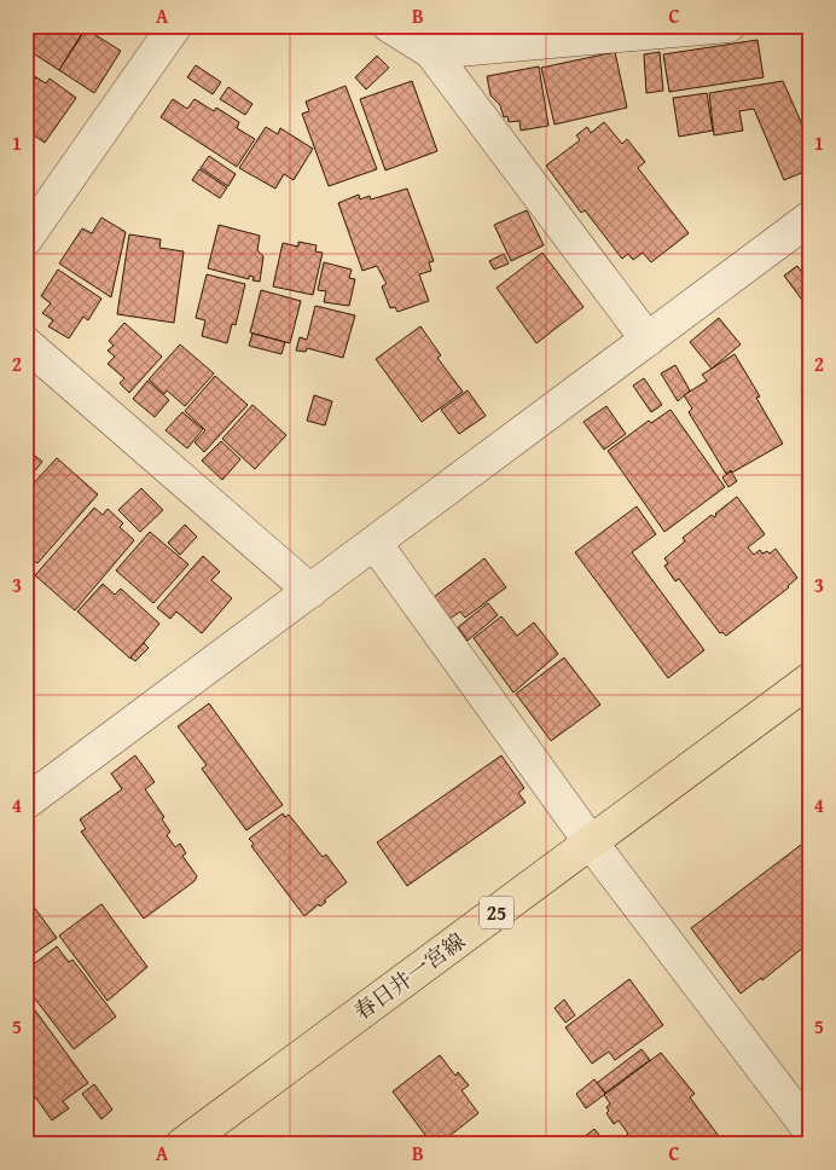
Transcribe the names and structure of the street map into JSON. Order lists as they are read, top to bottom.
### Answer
{
  "streets": {
    "main road": ["25", "春日井一宮線"]
  },
  "grid": {
    "columns": ["A", "B", "C"],
    "rows": [
      "1",
      "2",
      "3",
      "4",
      "5"
    ]
  }
}
